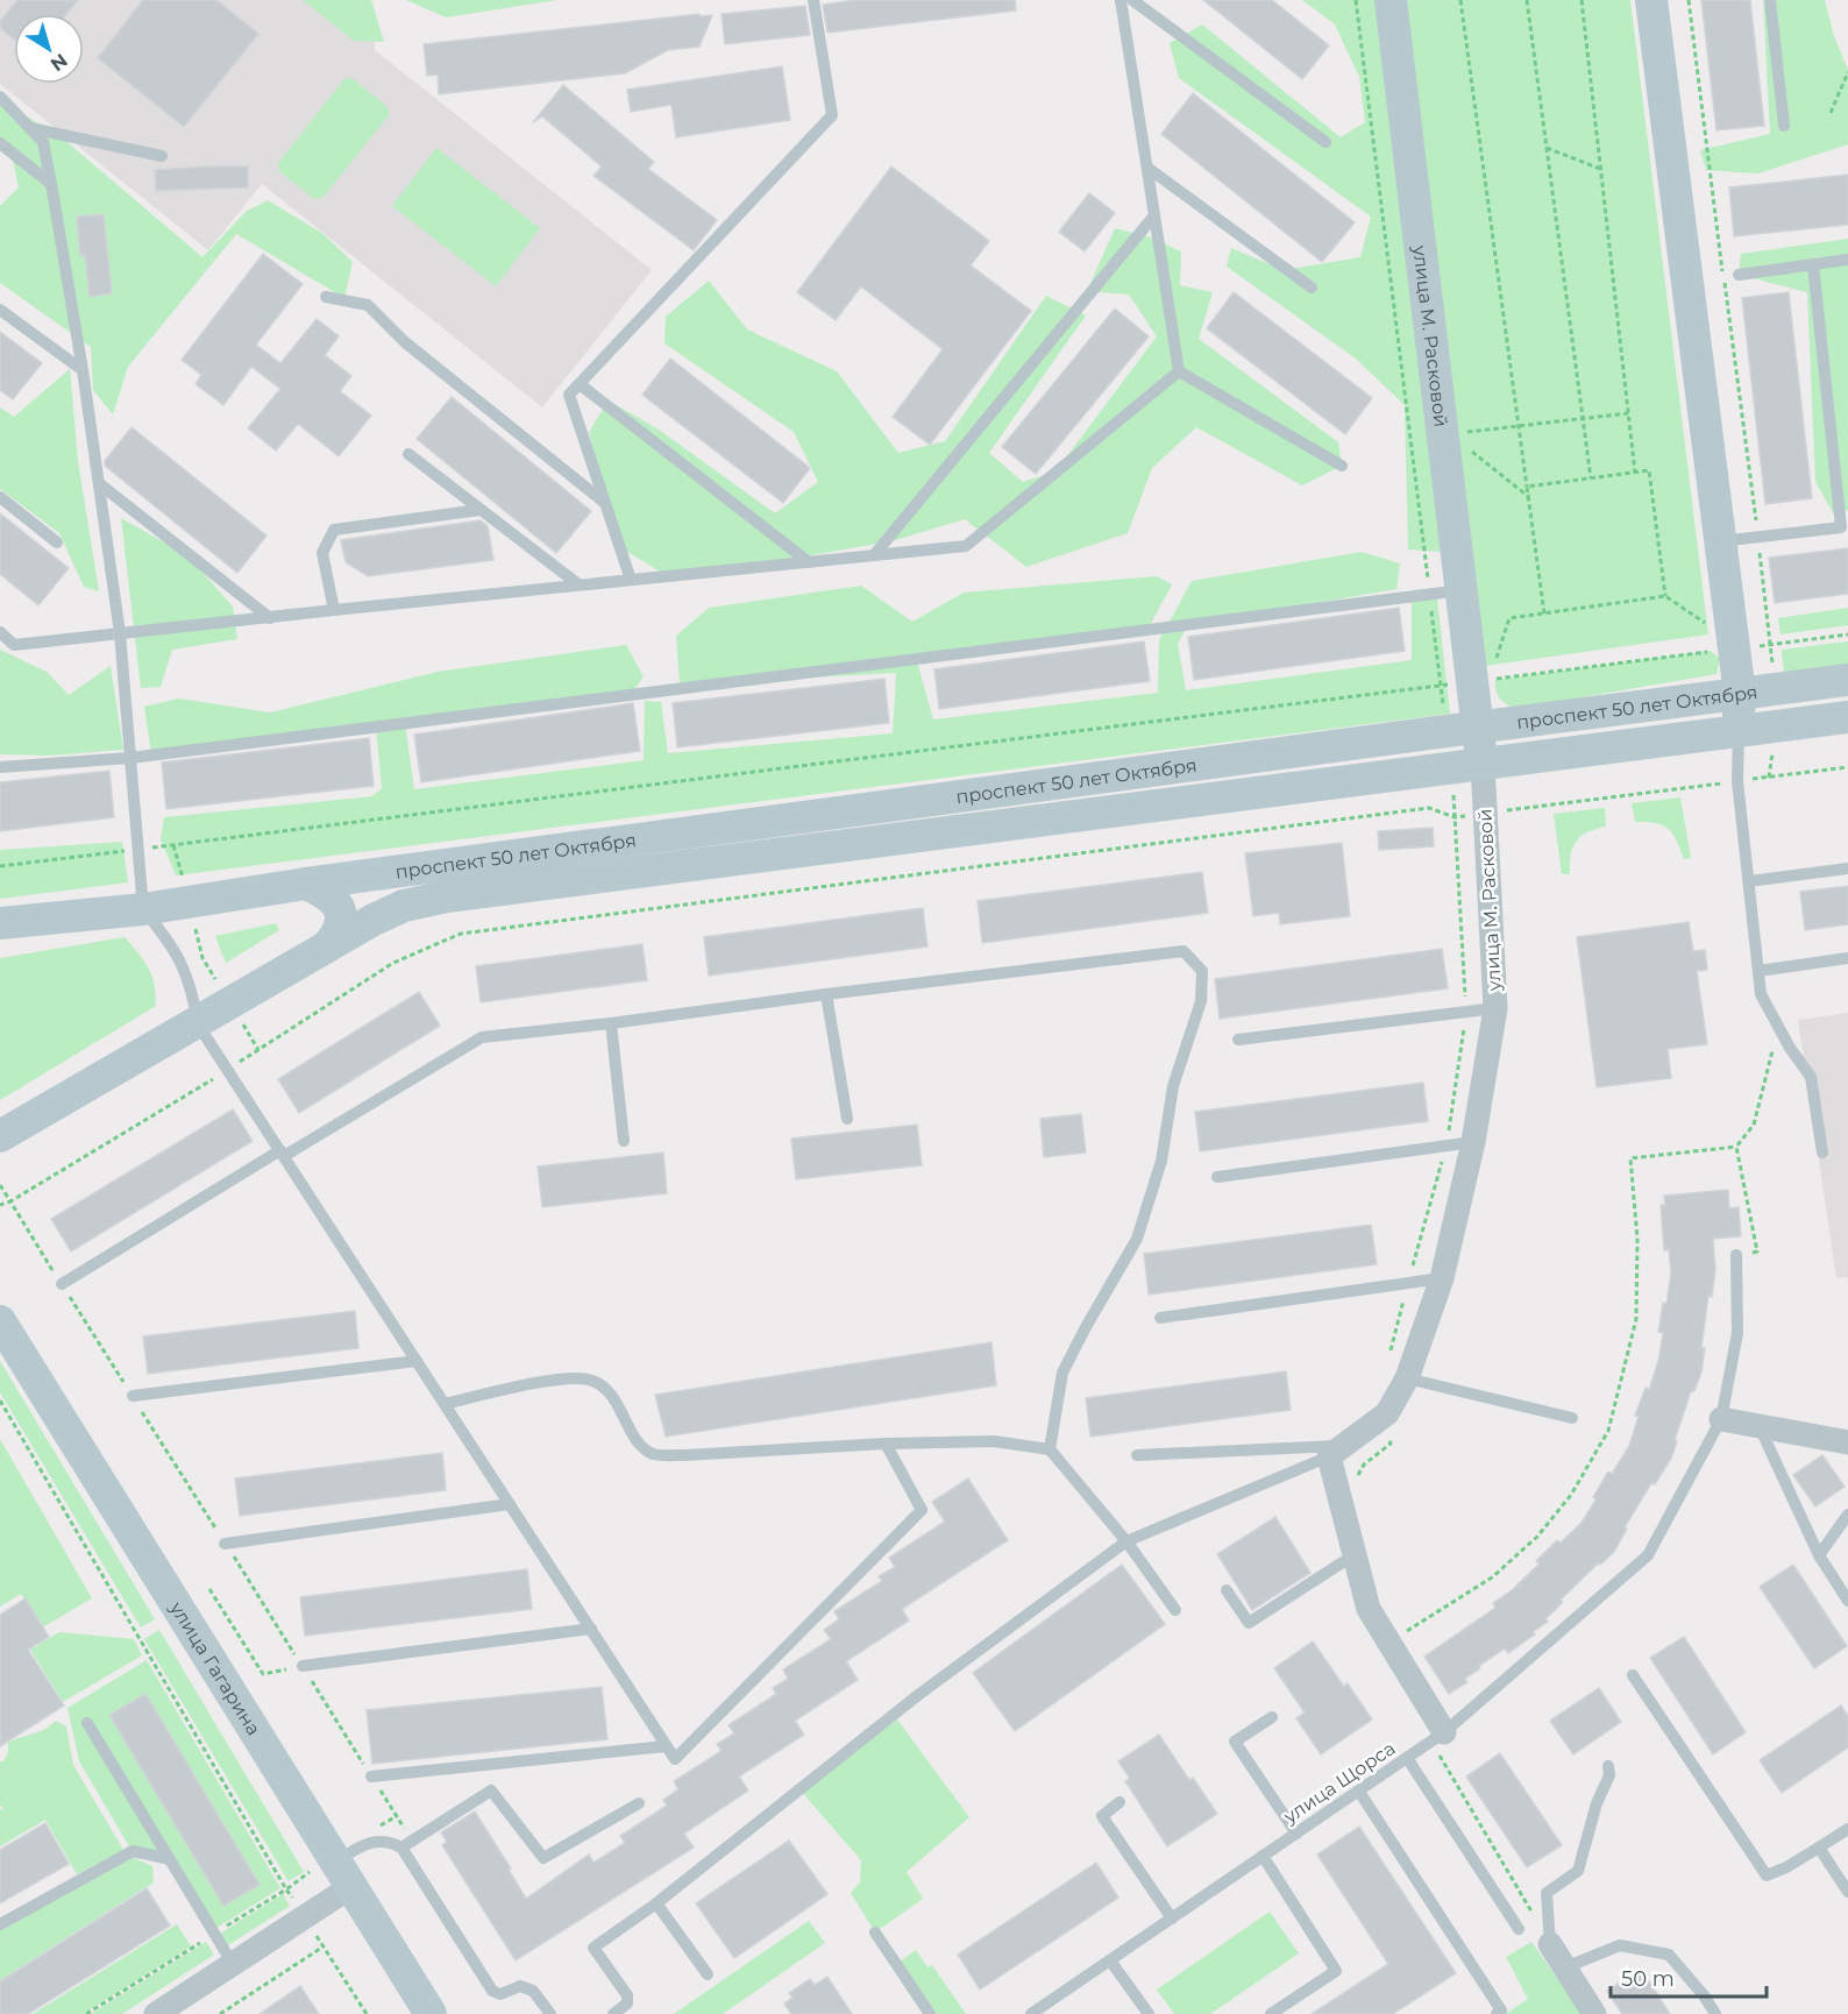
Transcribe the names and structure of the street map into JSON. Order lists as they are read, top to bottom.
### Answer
{
  "streets": {
    "main road": ["улица М. Расковой", "проспект 50 лет Октября", "улица Гагарина"],
    "lane": ["улица Щорса"]
  },
  "crossings": [
    ["улица М. Расковой", "проспект 50 лет Октября"]
  ],
  "scale_bar": "50 m",
  "north": "bottom right"
}
